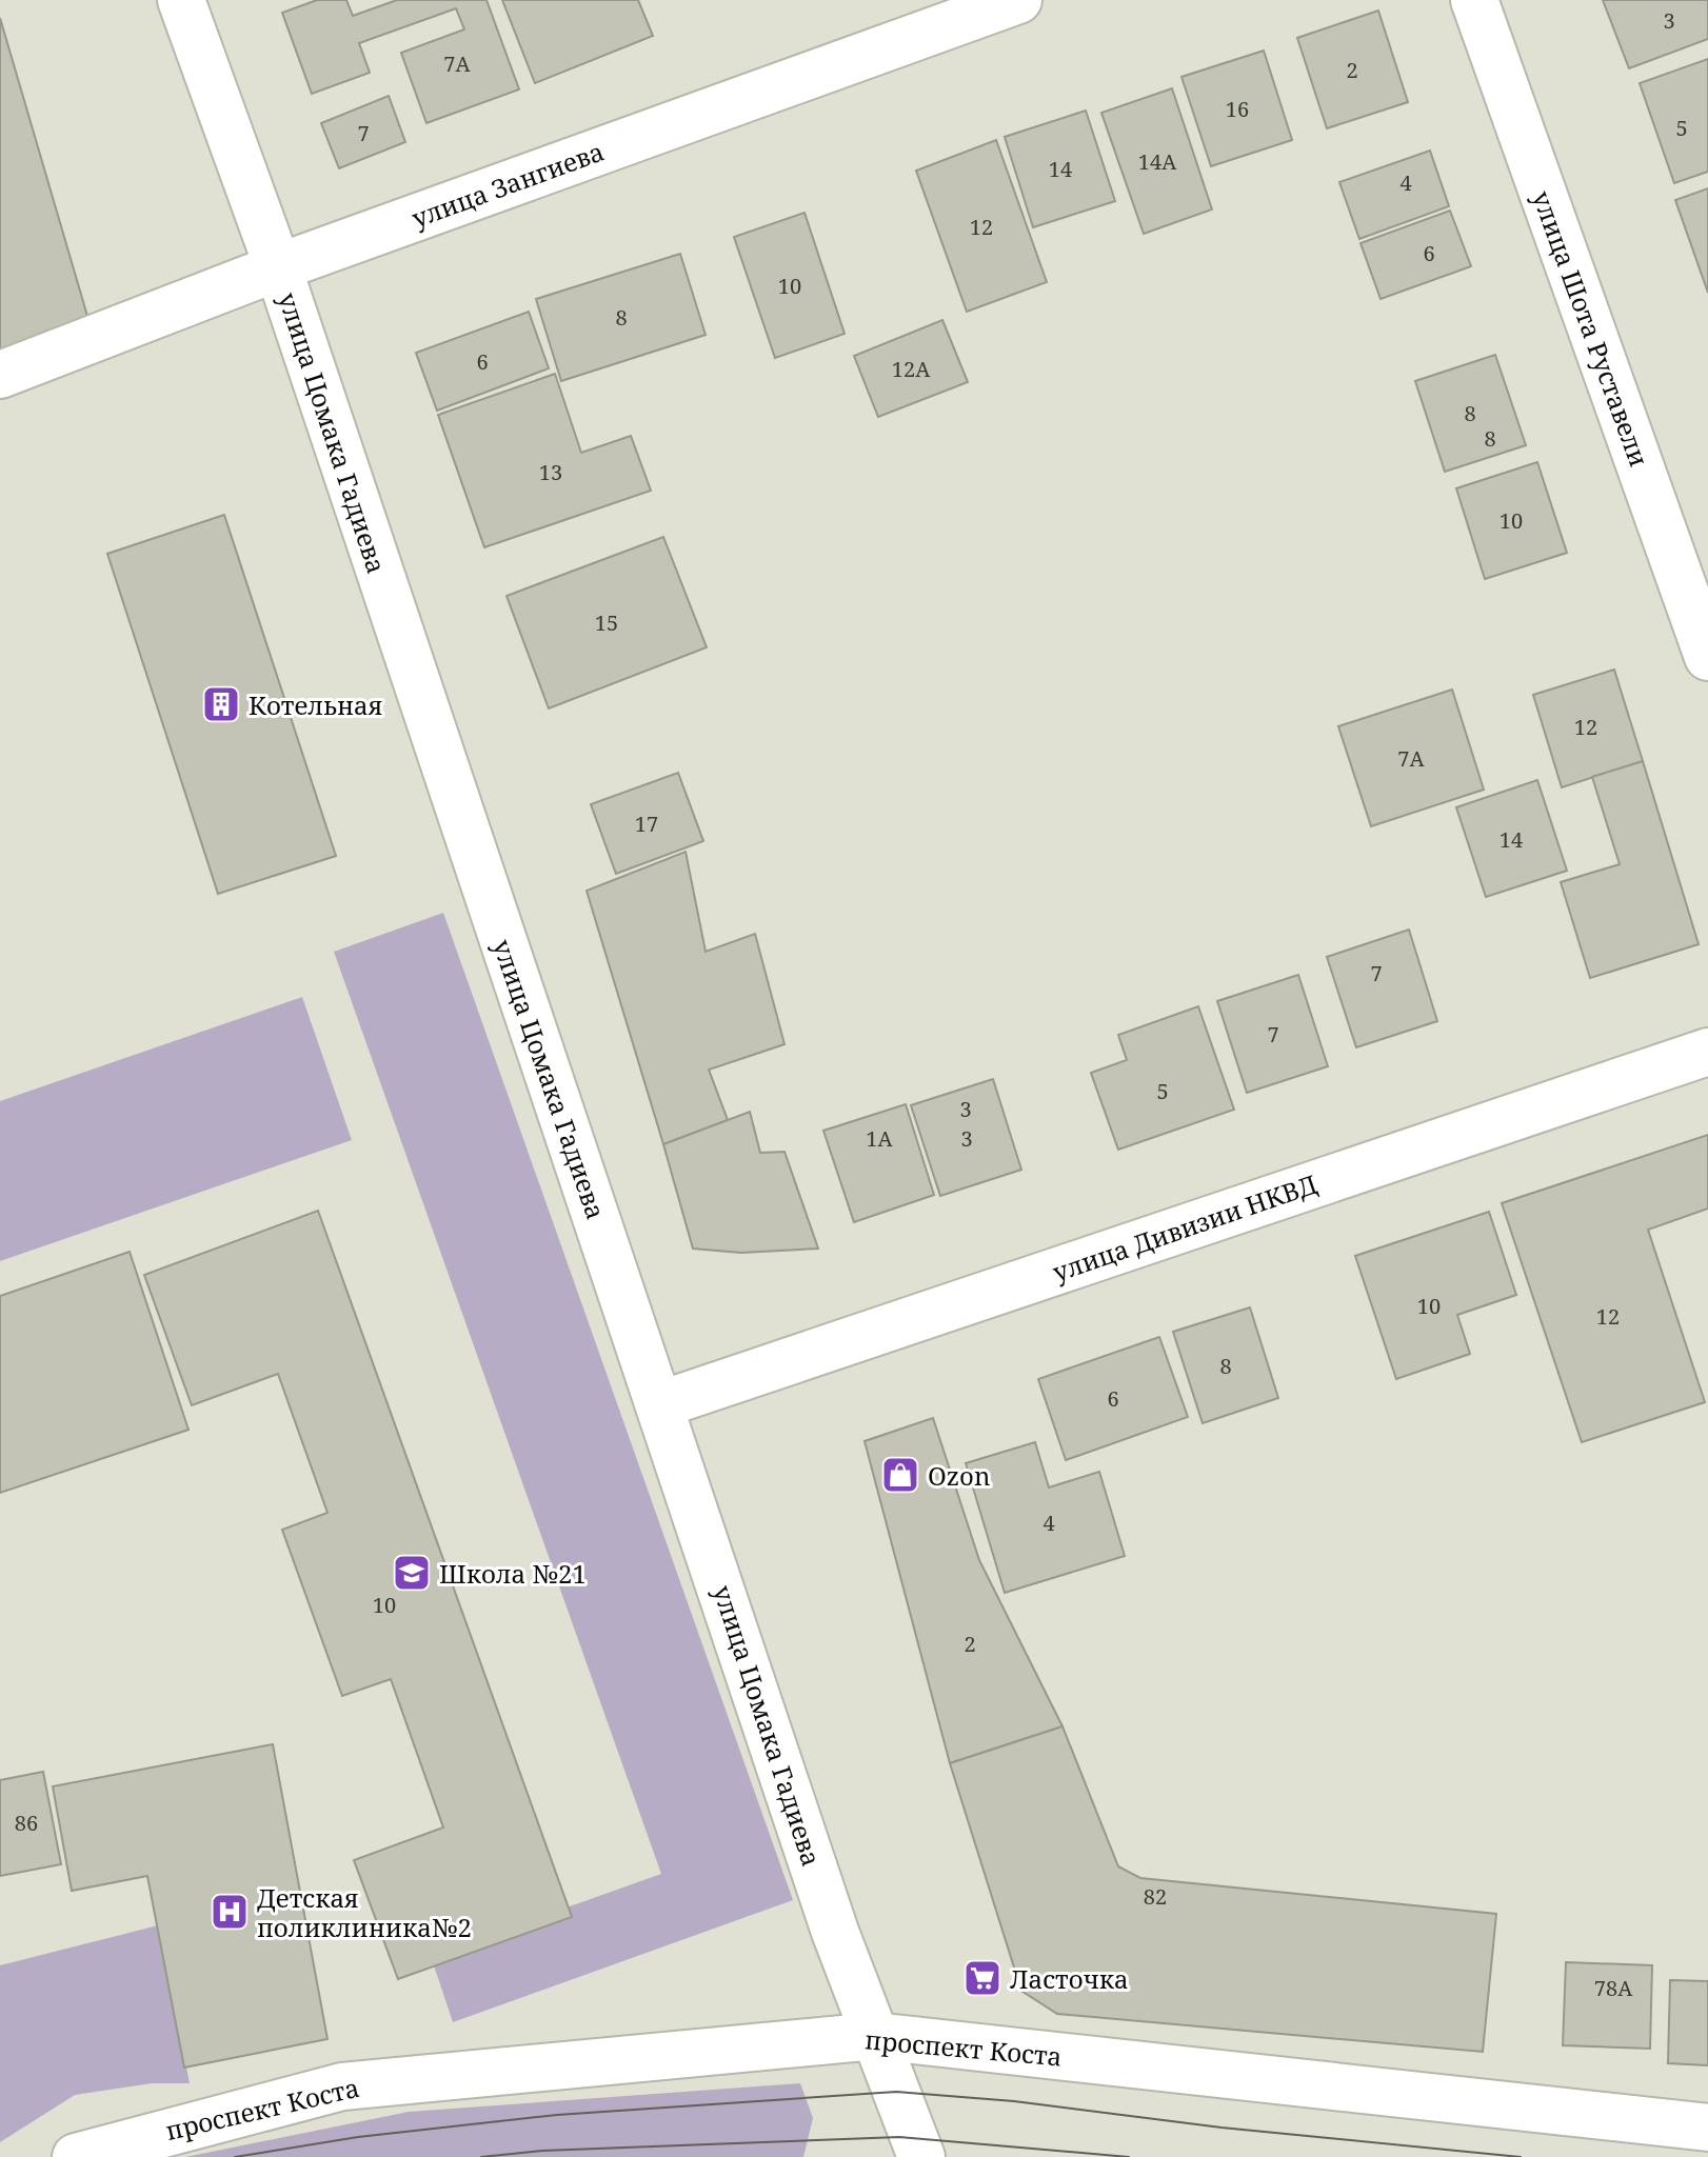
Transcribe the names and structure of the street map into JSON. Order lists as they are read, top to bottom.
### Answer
{
  "streets": {
    "street": [
      "улица Зангиева",
      "улица Шота Руставели",
      "улица Цомака Гадиева",
      "улица Дивизии НКВД",
      "проспект Коста"
    ]
  },
  "crossings": [
    ["улица Зангиева", "улица Цомака Гадиева"],
    ["улица Цомака Гадиева", "улица Дивизии НКВД"],
    ["улица Цомака Гадиева", "проспект Коста"]
  ],
  "places": {
    "building": ["Котельная"],
    "shop": ["Ozon"],
    "school or university": ["Школа №21"],
    "hospital": ["Детская поликлиника№2"],
    "supermarket": ["Ласточка"]
  },
  "house_numbers": [
    "3",
    "7А",
    "2",
    "16",
    "5",
    "7",
    "14А",
    "14",
    "4",
    "12",
    "6",
    "10",
    "8",
    "6",
    "12А",
    "8",
    "8",
    "13",
    "10",
    "15",
    "12",
    "7А",
    "17",
    "14",
    "7",
    "7",
    "5",
    "3",
    "1А",
    "3",
    "10",
    "12",
    "8",
    "6",
    "4",
    "10",
    "2",
    "86",
    "82",
    "78А"
  ]
}
